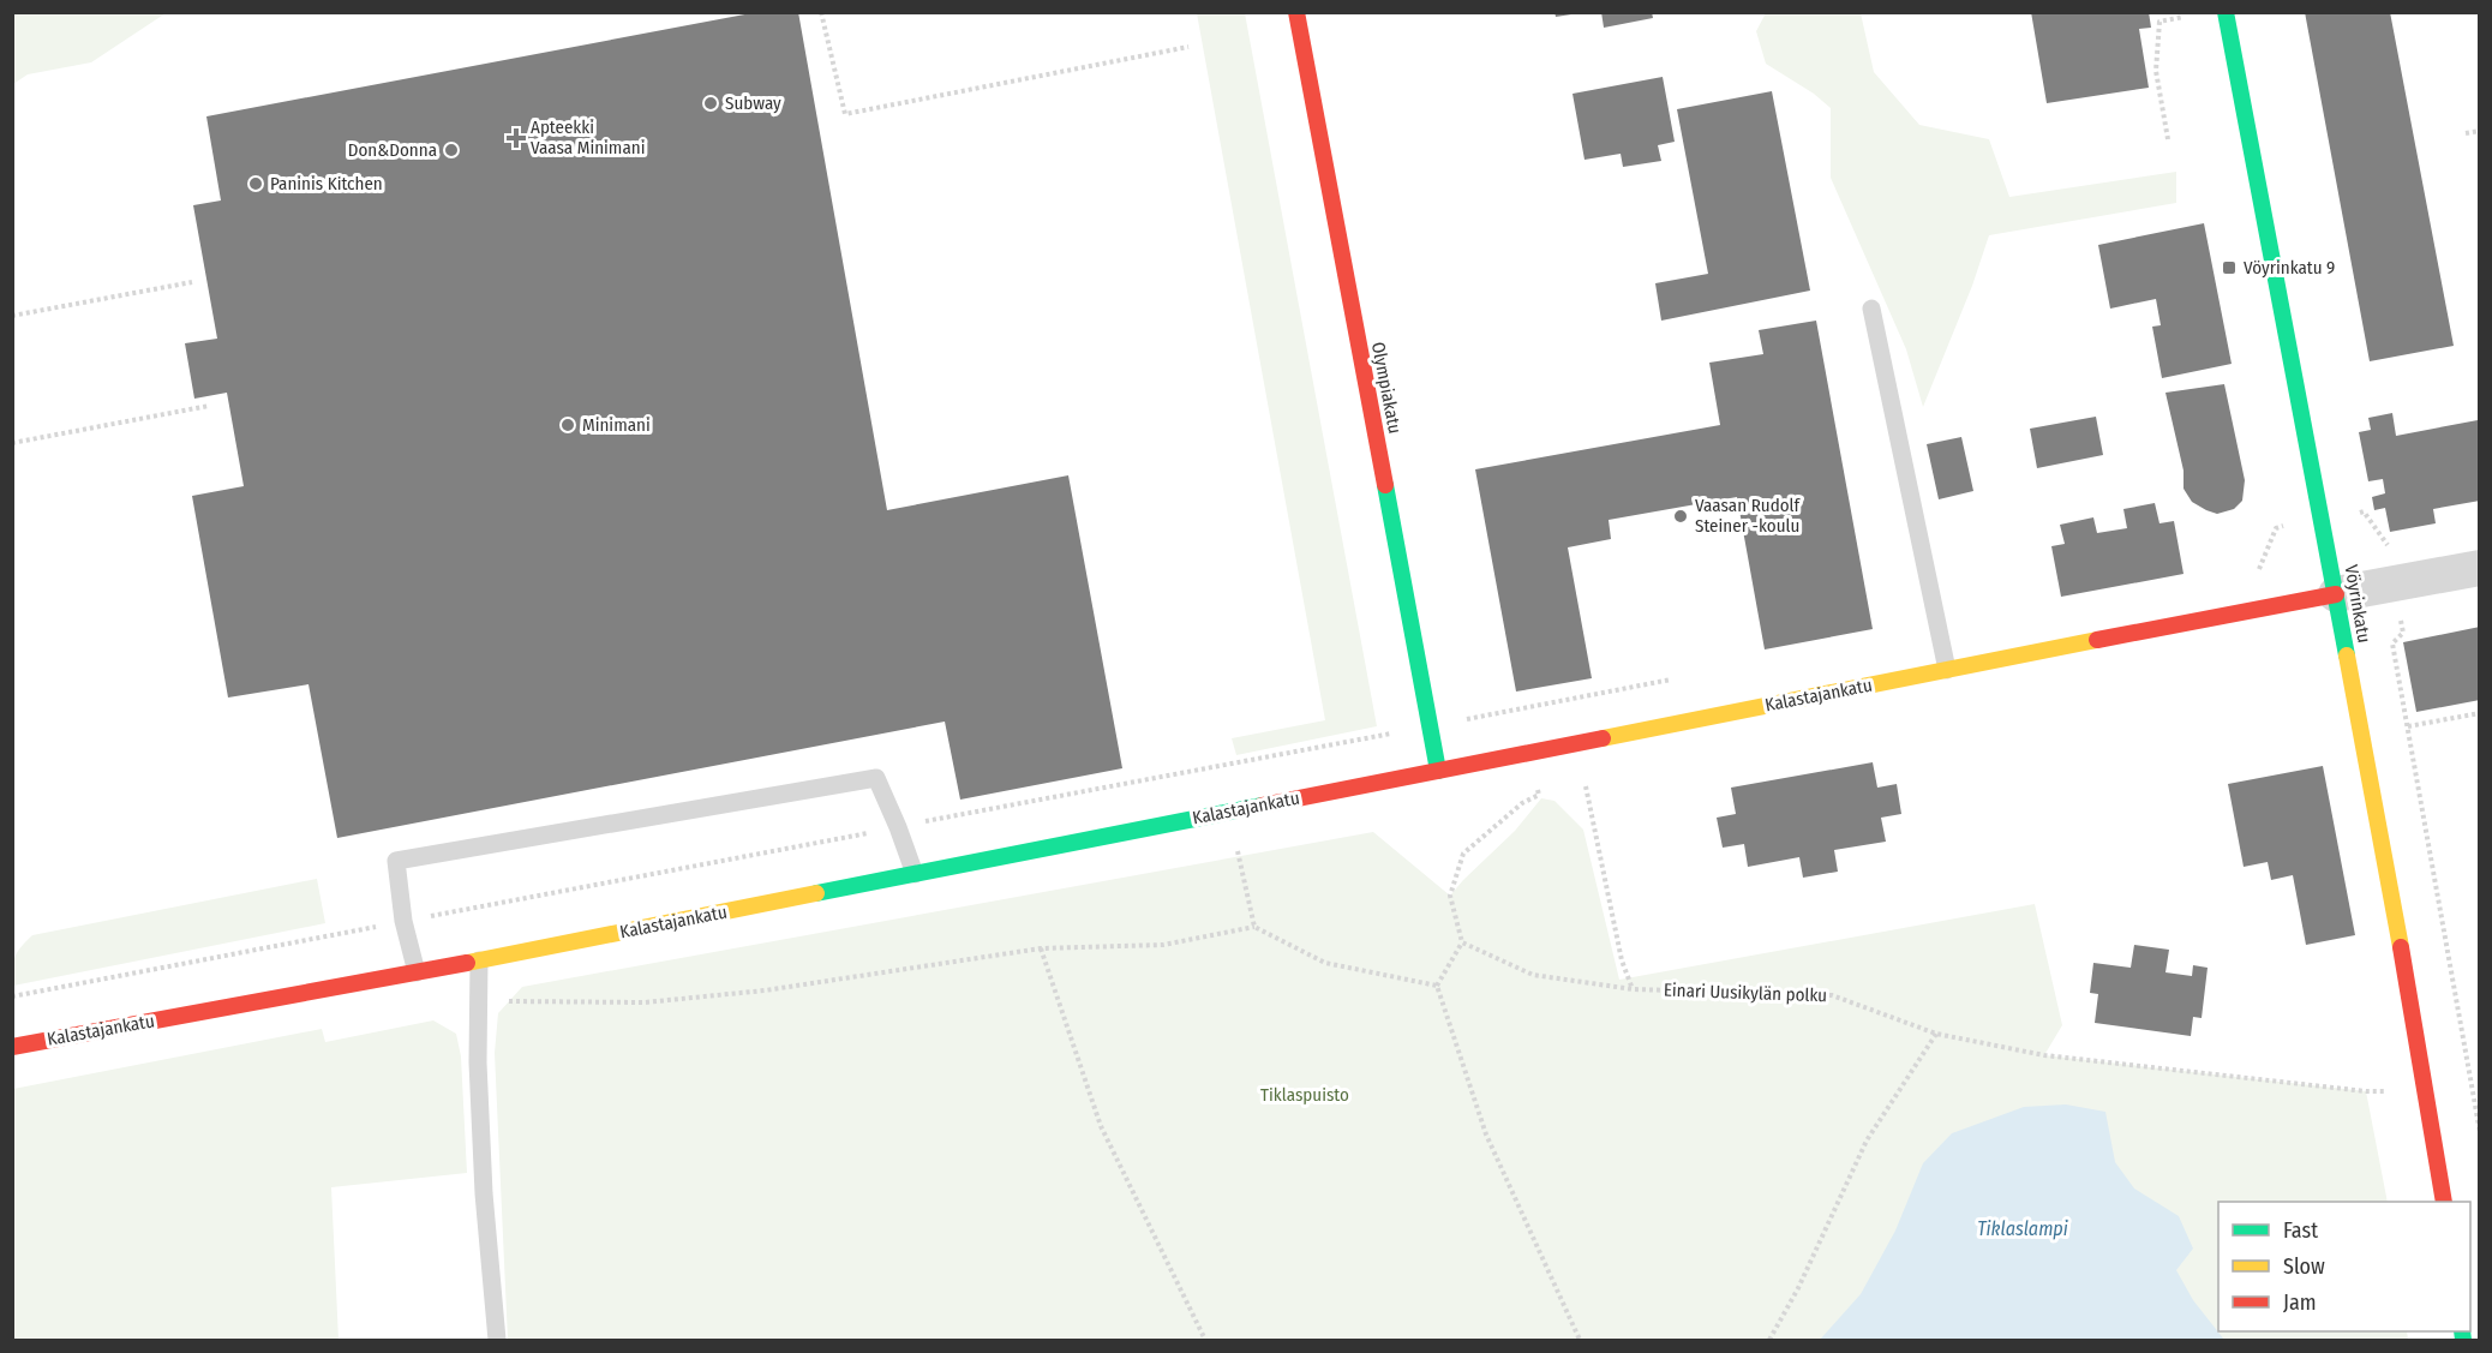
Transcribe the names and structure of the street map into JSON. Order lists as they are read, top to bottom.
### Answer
{
  "streets": {
    "street": ["Olympiakatu", "Vöyrinkatu", "Kalastajankatu"],
    "path": ["Einari Uusikylän polku"]
  },
  "crossings": [
    ["Olympiakatu", "Kalastajankatu"],
    ["Vöyrinkatu", "Kalastajankatu"]
  ],
  "water": ["Tiklaslampi"],
  "parks": ["Tiklaspuisto"],
  "places": {
    "other": [
      "Subway",
      "Don&Donna",
      "Paninis Kitchen",
      "Minimani",
      "Vaasan Rudolf Steiner -koulu"
    ],
    "health": ["Apteekki Vaasa Minimani"],
    "transit": ["Vöyrinkatu 9"]
  },
  "legend": ["Fast", "Slow", "Jam"]
}
